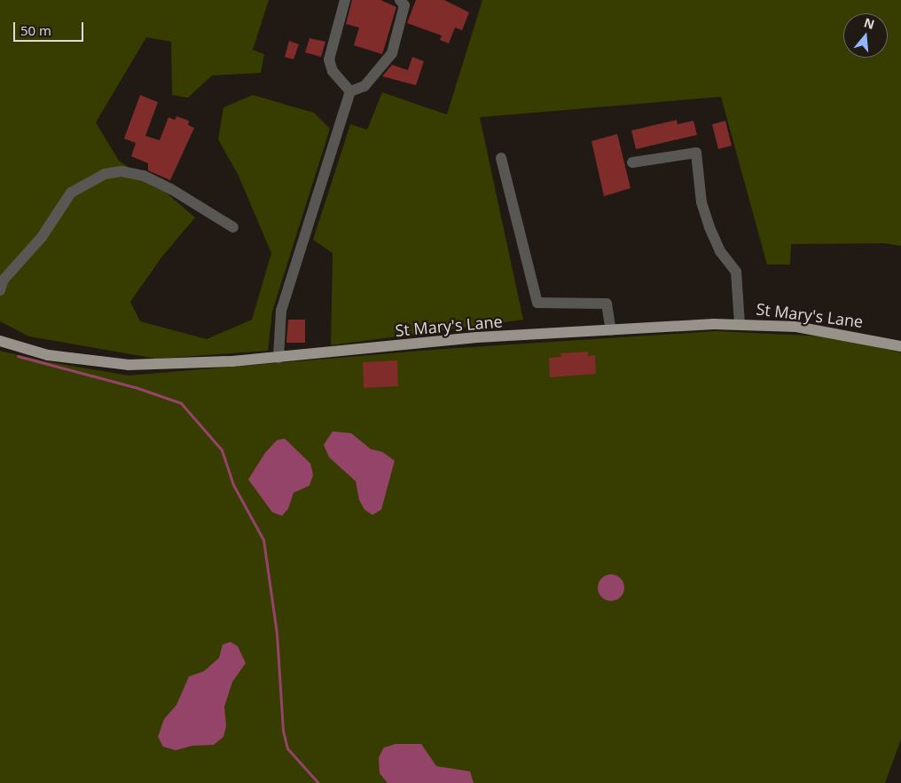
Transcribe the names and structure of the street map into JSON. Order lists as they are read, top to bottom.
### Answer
{
  "streets": {
    "main road": ["St Mary's Lane"]
  },
  "scale_bar": "50 m",
  "north": "top"
}
